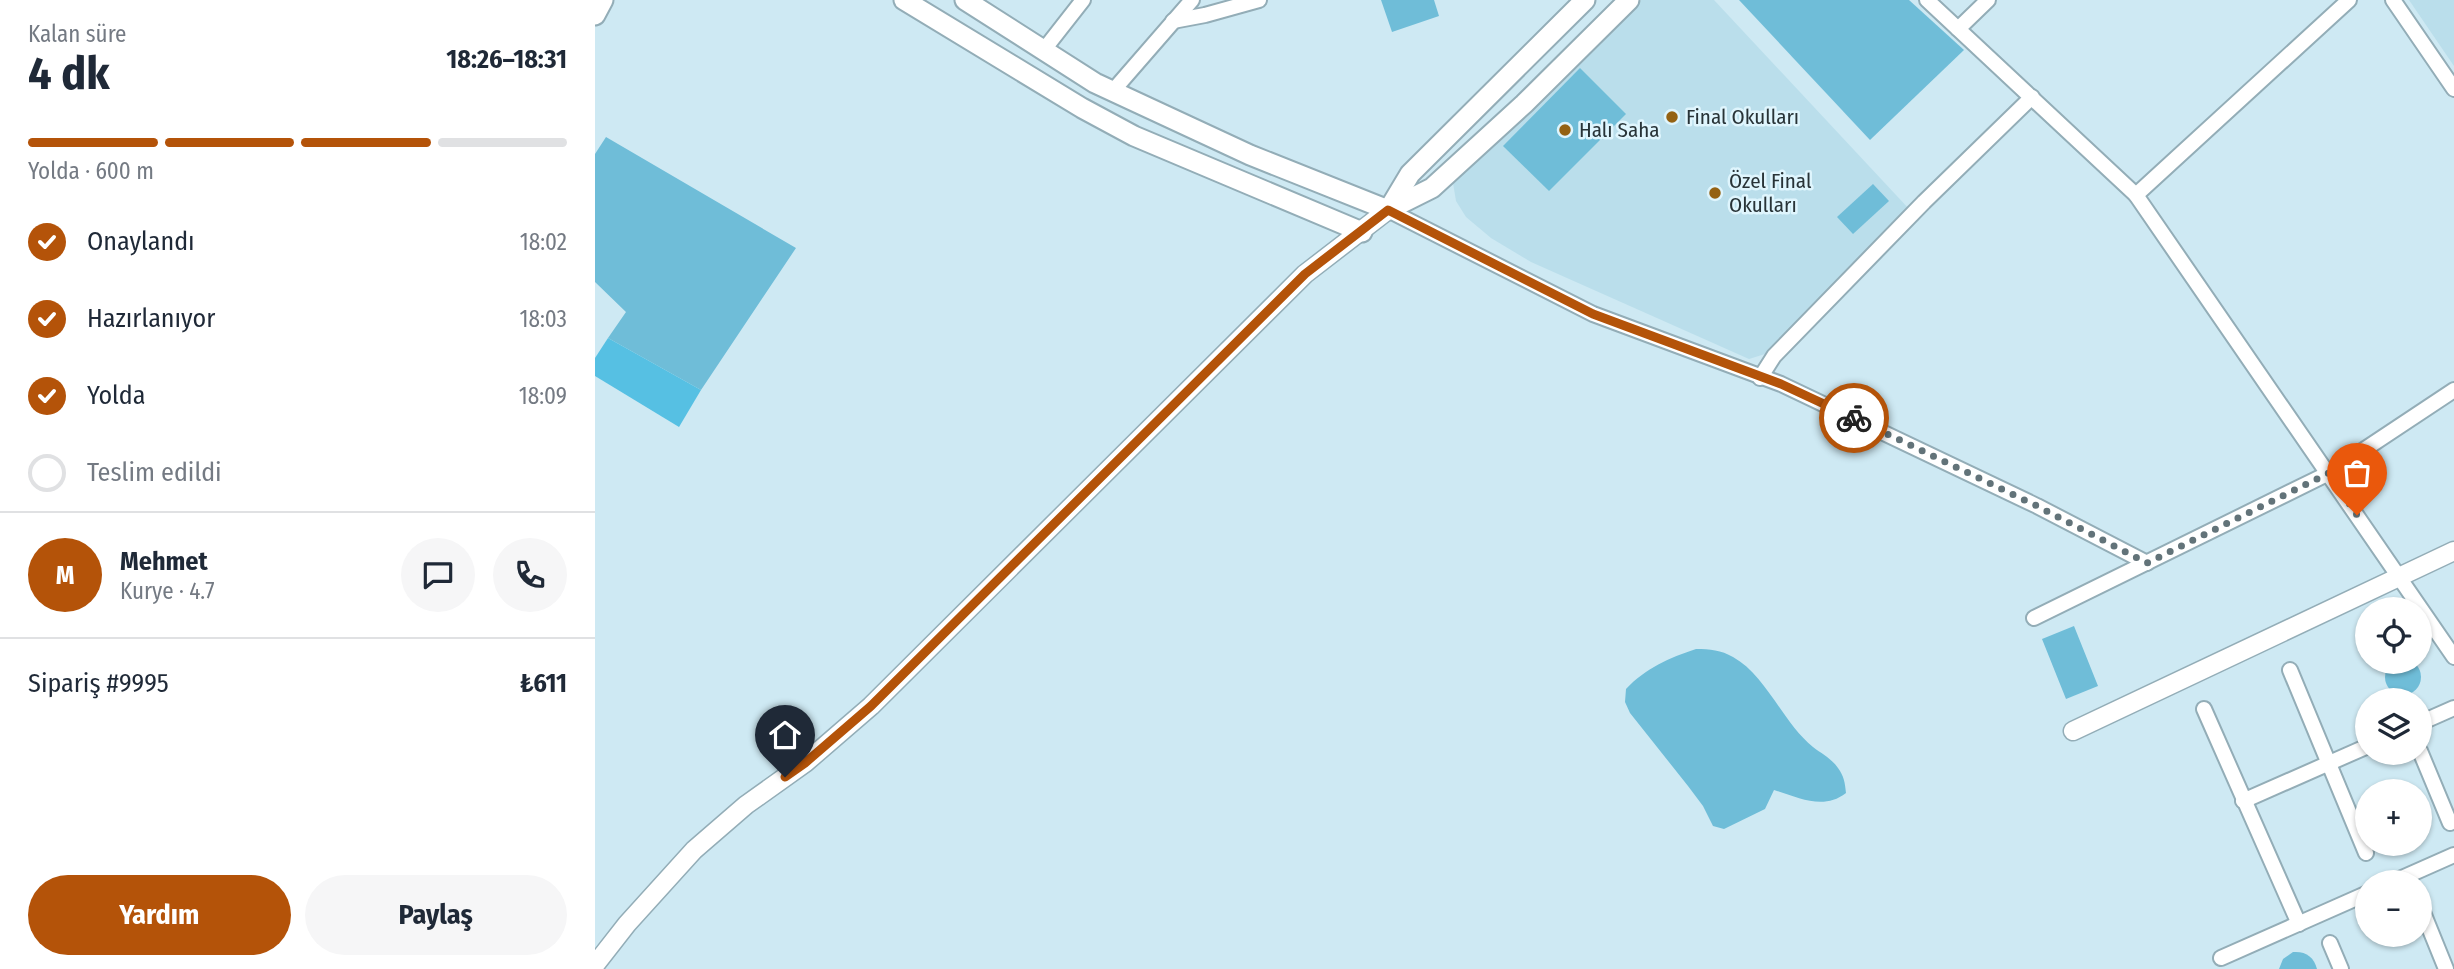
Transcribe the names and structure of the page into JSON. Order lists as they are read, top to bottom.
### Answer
{
  "places": ["Final Okulları", "Halı Saha", "Özel Final Okulları"],
  "page": {
    "heading": ["4 dk", "Kalan süre", "18:26–18:31"],
    "panel": [
      "Mehmet",
      "Kurye · 4.7",
      "Sipariş #9995",
      "₺611"
    ],
    "bar": "Yolda · 600 m",
    "list": [
      ["Onaylandı", "18:02"],
      ["Hazırlanıyor", "18:03"],
      ["Yolda", "18:09"],
      "Teslim edildi"
    ],
    "round": "M",
    "map_buttons": ["+", "−"],
    "buttons": ["Yardım", "Paylaş"]
  }
}
